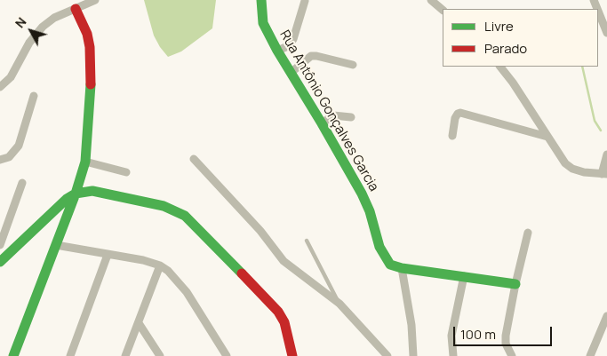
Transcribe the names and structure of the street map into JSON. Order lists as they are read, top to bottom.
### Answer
{
  "streets": {
    "street": ["Rua Antônio Gonçalves Garcia"]
  },
  "legend": ["Livre", "Parado"],
  "scale_bar": "100 m",
  "north": "top left"
}
